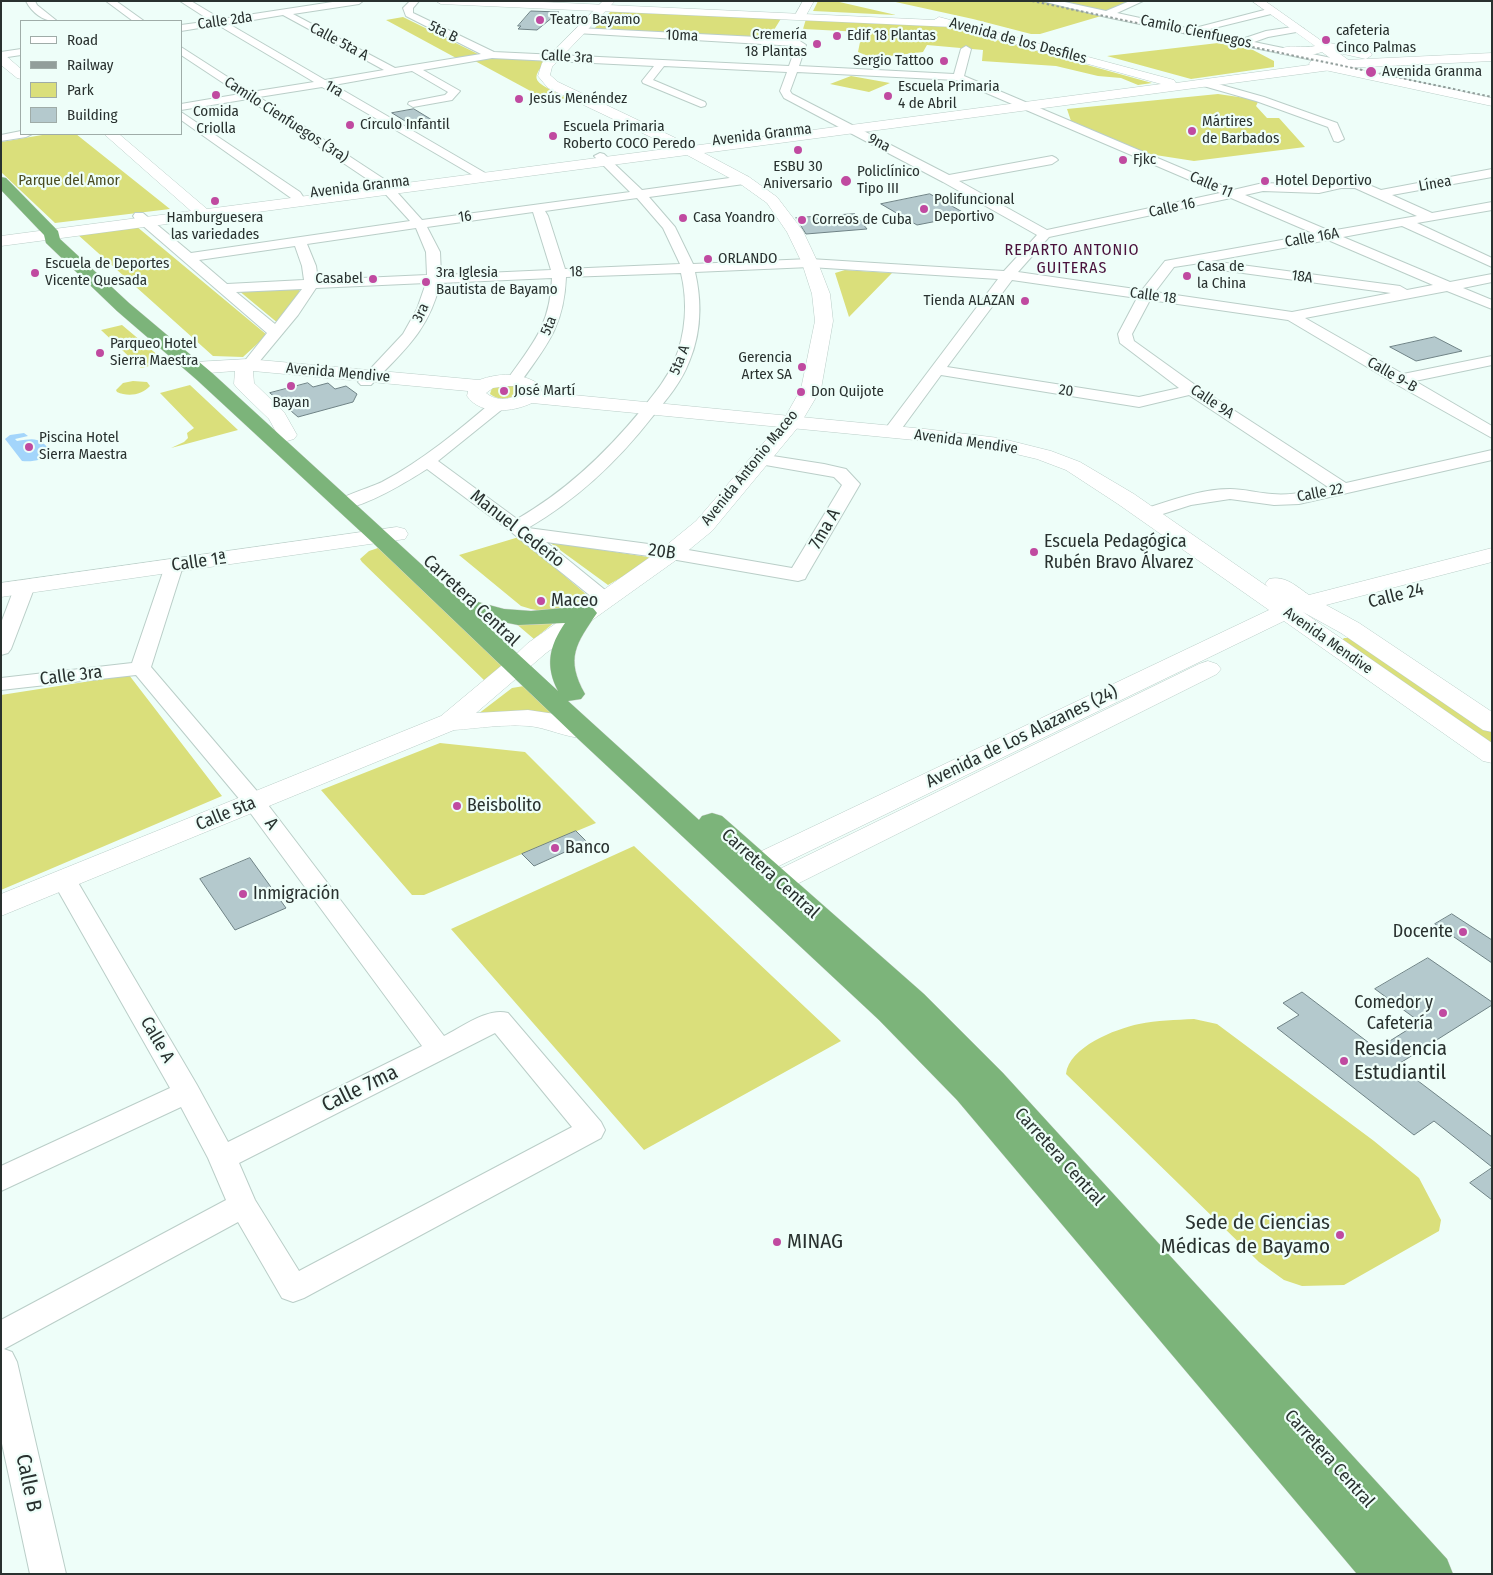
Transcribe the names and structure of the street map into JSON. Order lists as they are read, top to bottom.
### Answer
{
  "streets": {
    "highway": ["Carretera Central"],
    "main road": [
      "Avenida de los Desfiles",
      "Avenida Granma",
      "Avenida Mendive",
      "Avenida Antonio Maceo",
      "Calle 1ª",
      "Calle 24",
      "Avenida de Los Alazanes (24)",
      "Calle 5ta"
    ],
    "street": [
      "Calle 2da",
      "5ta B",
      "Camilo Cienfuegos",
      "10ma",
      "Calle 5ta A",
      "Calle 3ra",
      "1ra",
      "Camilo Cienfuegos (3ra)",
      "9na",
      "Línea",
      "Calle 11",
      "Calle 16",
      "16",
      "Calle 16A",
      "18",
      "18A",
      "Calle 18",
      "3ra",
      "5ta",
      "5ta A",
      "Calle 9-B",
      "20",
      "Calle 9A",
      "Calle 22",
      "Manuel Cedeño",
      "7ma A",
      "20B",
      "A",
      "Calle A",
      "Calle 7ma",
      "Calle B"
    ]
  },
  "crossings": [
    ["Calle 2da", "Calle 5ta A"],
    ["Calle 2da", "1ra"],
    ["5ta B", "Calle 3ra"],
    ["Camilo Cienfuegos", "Avenida Granma"],
    ["10ma", "9na"],
    ["10ma", "Avenida Antonio Maceo"],
    ["Avenida de los Desfiles", "Avenida Granma"],
    ["Calle 5ta A", "Calle 3ra"],
    ["Calle 3ra", "1ra"],
    ["Calle 3ra", "Camilo Cienfuegos (3ra)"],
    ["Calle 3ra", "9na"],
    ["Calle 3ra", "Calle 11"],
    ["Calle 3ra", "Avenida Antonio Maceo"],
    ["Calle 3ra", "A"],
    ["1ra", "Avenida Granma"],
    ["Camilo Cienfuegos (3ra)", "Avenida Granma"],
    ["Camilo Cienfuegos (3ra)", "3ra"],
    ["Avenida Granma", "9na"],
    ["Avenida Granma", "Calle 11"],
    ["Avenida Granma", "3ra"],
    ["Avenida Granma", "5ta A"],
    ["Avenida Granma", "Avenida Antonio Maceo"],
    ["Avenida Granma", "Carretera Central"],
    ["9na", "Calle 16"],
    ["Línea", "Calle 16"],
    ["Calle 11", "Calle 16"],
    ["Calle 11", "Calle 16A"],
    ["Calle 11", "Calle 18"],
    ["16", "3ra"],
    ["16", "5ta"],
    ["16", "5ta A"],
    ["16", "Avenida Antonio Maceo"],
    ["Calle 16A", "18A"],
    ["Calle 16A", "Calle 18"],
    ["Calle 16A", "Calle 9A"],
    ["18", "Calle 18"],
    ["18", "3ra"],
    ["18", "5ta"],
    ["18", "5ta A"],
    ["18", "Avenida Antonio Maceo"],
    ["18A", "Calle 18"],
    ["Calle 18", "Calle 9-B"],
    ["Calle 18", "Calle 9A"],
    ["Calle 18", "Avenida Antonio Maceo"],
    ["3ra", "Avenida Mendive"],
    ["5ta", "Avenida Mendive"],
    ["5ta A", "Avenida Mendive"],
    ["5ta A", "Manuel Cedeño"],
    ["5ta A", "20B"],
    ["Avenida Mendive", "Avenida Antonio Maceo"],
    ["Avenida Mendive", "Calle 22"],
    ["Avenida Mendive", "Calle 24"],
    ["Avenida Mendive", "Carretera Central"],
    ["Avenida Mendive", "Avenida de Los Alazanes (24)"],
    ["20", "Calle 9A"],
    ["Calle 9A", "Calle 22"],
    ["Avenida Antonio Maceo", "Manuel Cedeño"],
    ["Avenida Antonio Maceo", "7ma A"],
    ["Avenida Antonio Maceo", "20B"],
    ["Avenida Antonio Maceo", "Carretera Central"],
    ["Avenida Antonio Maceo", "Calle 5ta"],
    ["Manuel Cedeño", "20B"],
    ["7ma A", "20B"],
    ["Calle 1ª", "Carretera Central"],
    ["Calle 24", "Avenida de Los Alazanes (24)"],
    ["Carretera Central", "Avenida de Los Alazanes (24)"],
    ["Calle 5ta", "A"],
    ["Calle 5ta", "Calle A"],
    ["A", "Calle 7ma"],
    ["Calle A", "Calle 7ma"]
  ],
  "districts": ["REPARTO ANTONIO GUITERAS"],
  "parks": ["Parque del Amor"],
  "places": [
    "Teatro Bayamo",
    "Edif 18 Plantas",
    "cafeteria Cinco Palmas",
    "Cremería 18 Plantas",
    "Sergio Tattoo",
    "Avenida Granma",
    "Comida Criolla",
    "Escuela Primaria 4 de Abril",
    "Jesús Menéndez",
    "Círculo Infantil",
    "Mártires de Barbados",
    "Escuela Primaria Roberto COCO Peredo",
    "ESBU 30 Aniversario",
    "Fjkc",
    "Policlínico Tipo III",
    "Hotel Deportivo",
    "Hamburguesera las variedades",
    "Polifuncional Deportivo",
    "Casa Yoandro",
    "Correos de Cuba",
    "ORLANDO",
    "Escuela de Deportes Vicente Quesada",
    "Casa de la China",
    "Casabel",
    "3ra Iglesia Bautista de Bayamo",
    "Tienda ALAZAN",
    "Parqueo Hotel Sierra Maestra",
    "Gerencia Artex SA",
    "Bayan",
    "José Martí",
    "Don Quijote",
    "Piscina Hotel Sierra Maestra",
    "Escuela Pedagógica Rubén Bravo Álvarez",
    "Maceo",
    "Beisbolito",
    "Banco",
    "Inmigración",
    "Docente",
    "Comedor y Cafetería",
    "Residencia Estudiantil",
    "Sede de Ciencias Médicas de Bayamo",
    "MINAG"
  ],
  "legend": [
    "Road",
    "Railway",
    "Park",
    "Building"
  ]
}
